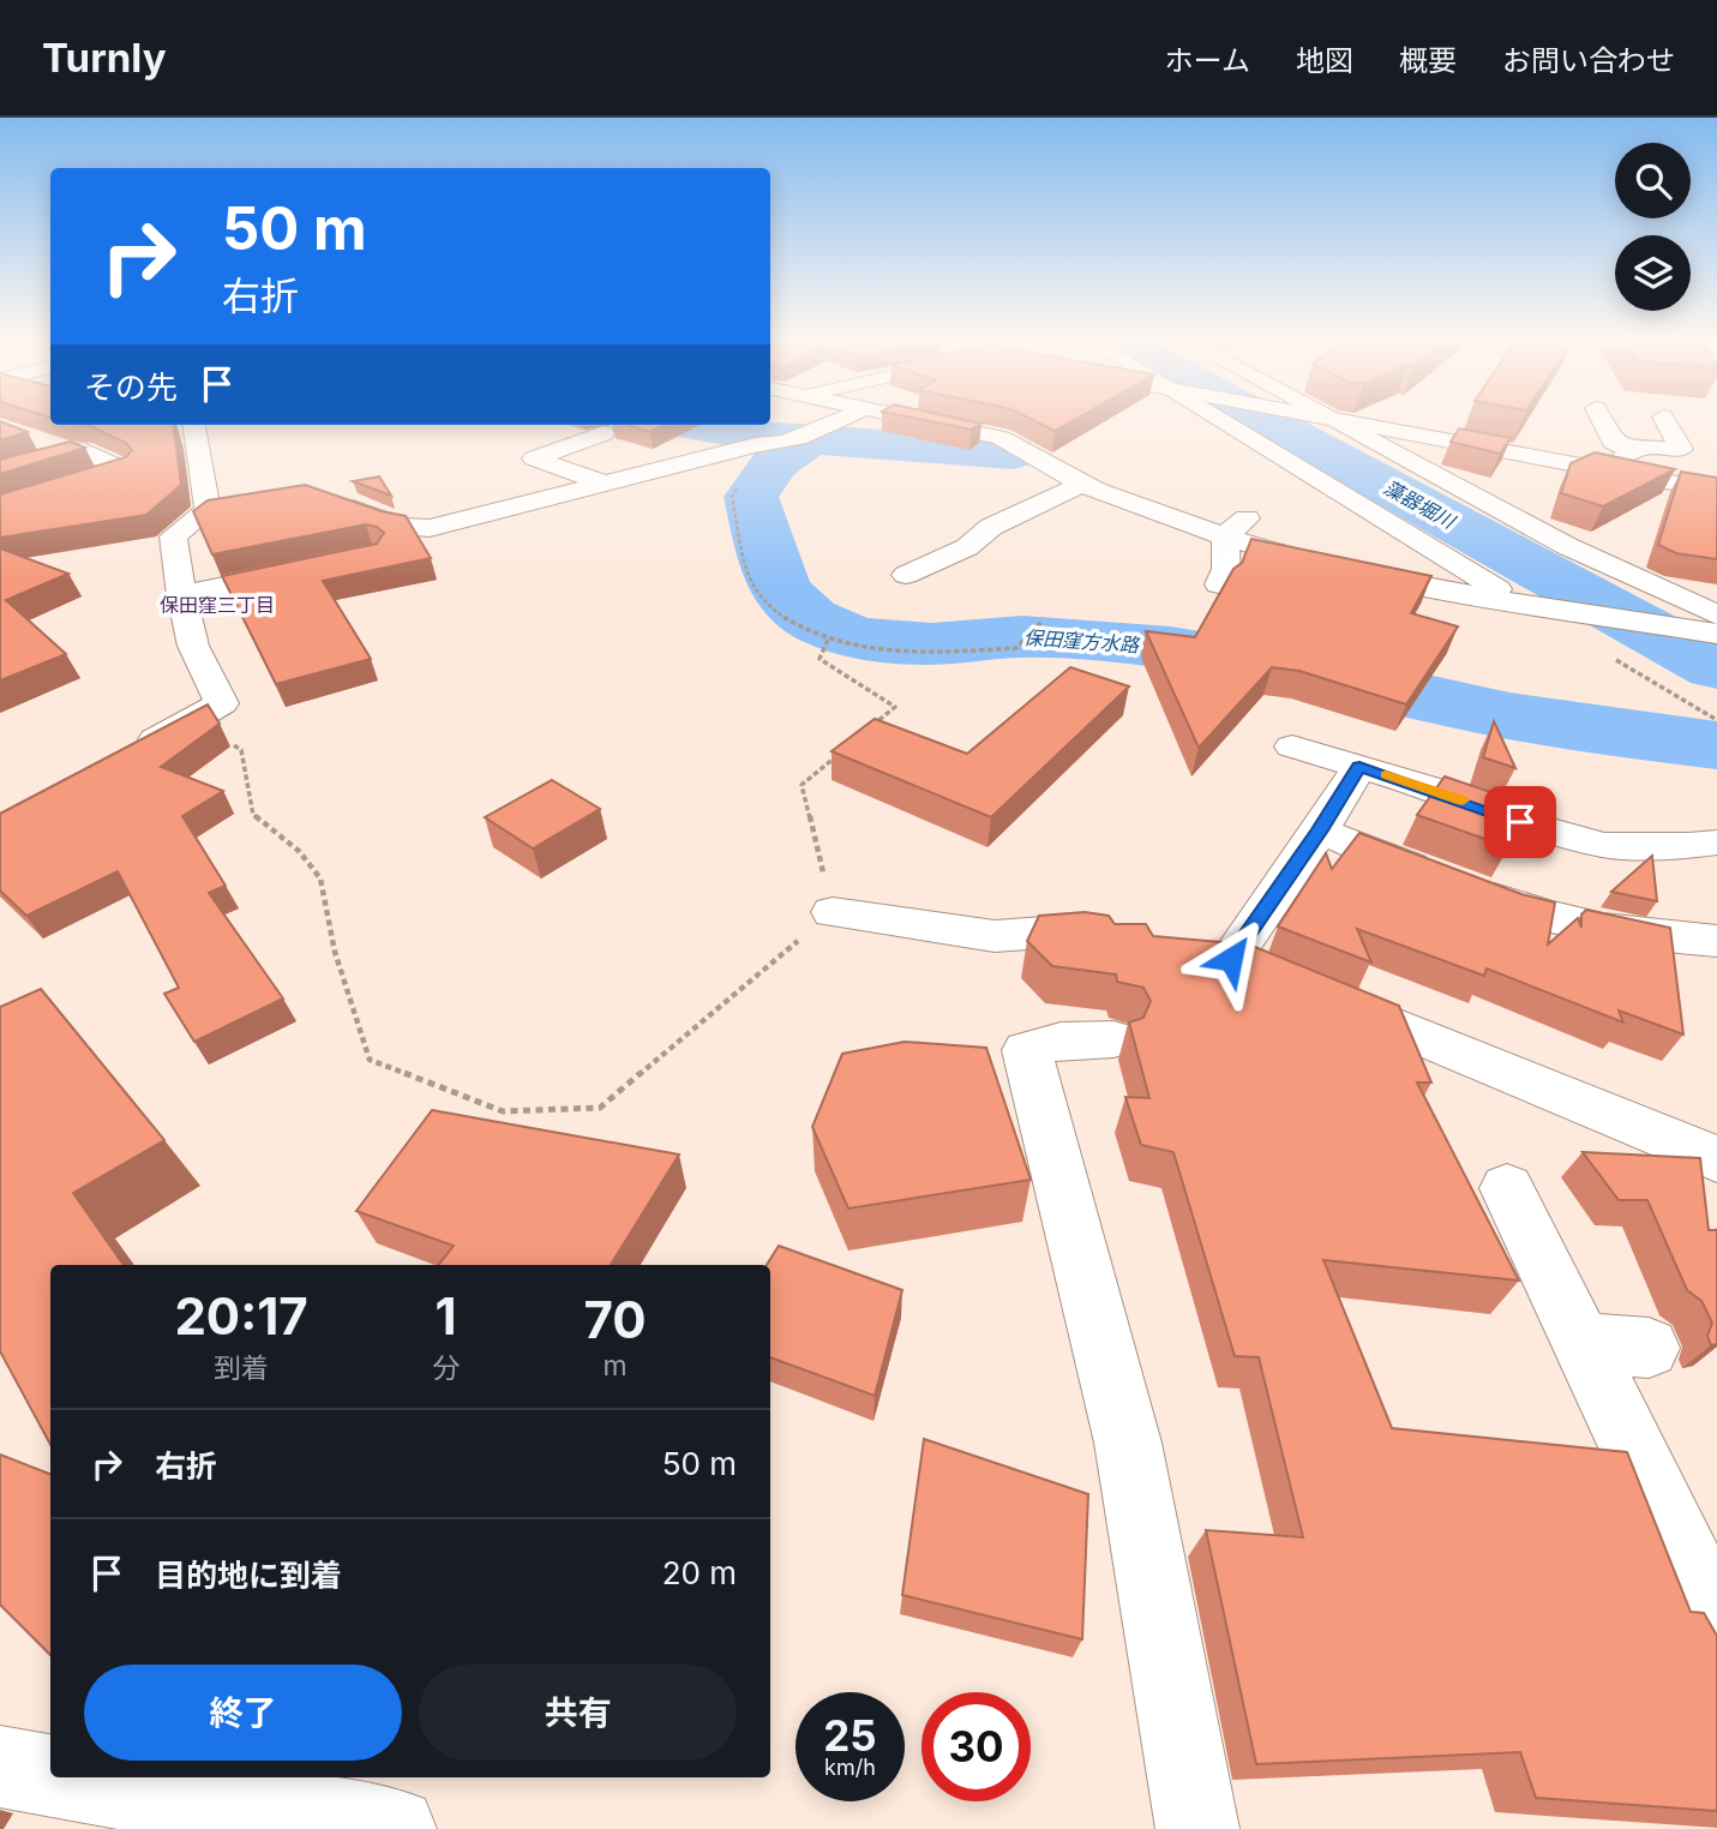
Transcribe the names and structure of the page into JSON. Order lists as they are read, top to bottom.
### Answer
{
  "districts": ["保田窪三丁目"],
  "water": ["藻器堀川", "保田窪方水路"],
  "page": {
    "header": "Turnly",
    "nav": [
      "ホーム",
      "地図",
      "概要",
      "お問い合わせ"
    ],
    "turn": ["50 m", "右折"],
    "then": "その先",
    "eta": [
      "20:17",
      "到着",
      "1",
      "分",
      "70",
      "m"
    ],
    "list": [
      {
        "name": "右折",
        "value": "50 m"
      },
      {
        "name": "目的地に到着",
        "value": "20 m"
      }
    ],
    "buttons": ["終了", "共有"],
    "speed": "25 km/h",
    "limit": "30"
  }
}
